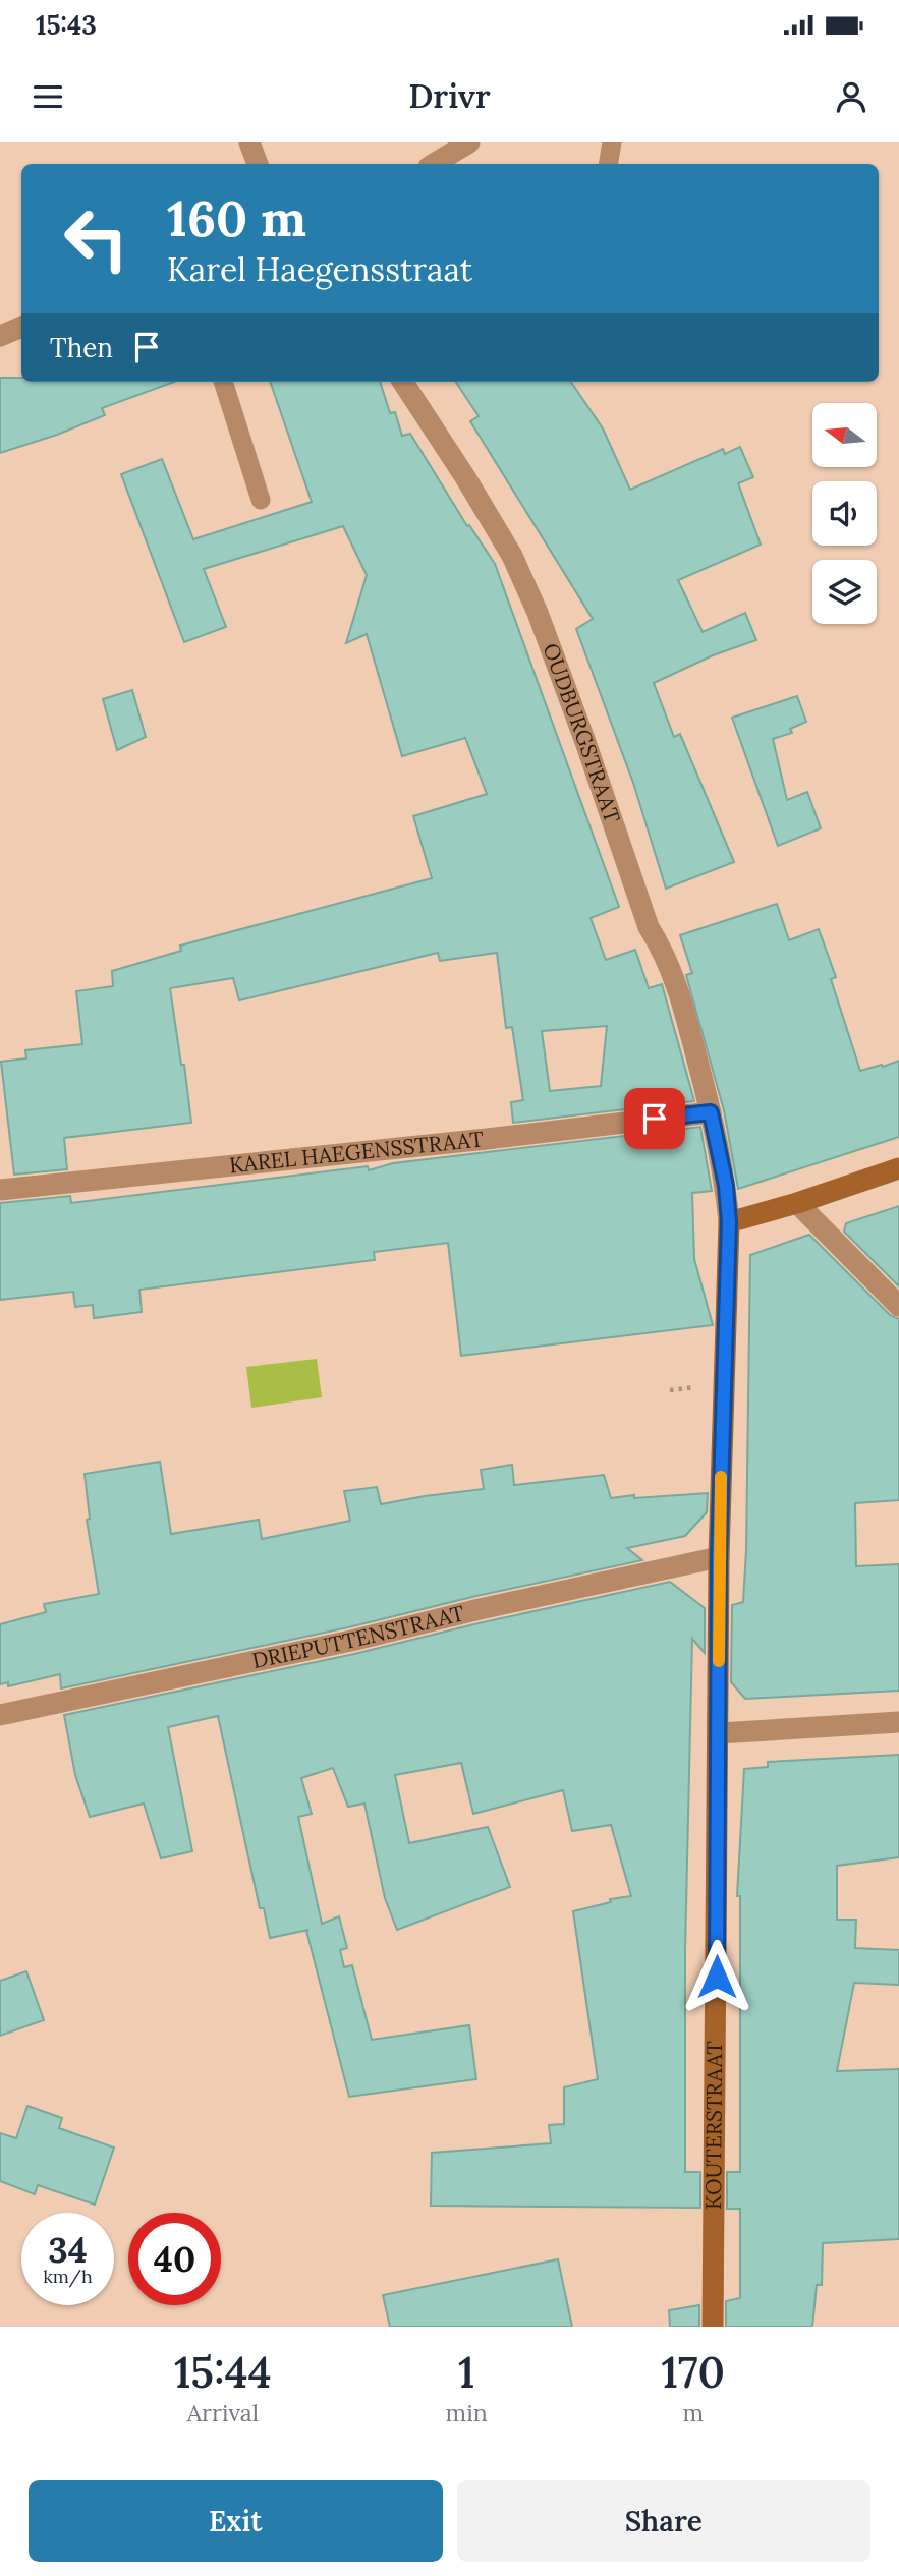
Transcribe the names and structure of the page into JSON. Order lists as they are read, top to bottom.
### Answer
{
  "streets": {
    "street": [
      "OUDBURGSTRAAT",
      "KAREL HAEGENSSTRAAT",
      "DRIEPUTTENSTRAAT",
      "KOUTERSTRAAT"
    ]
  },
  "crossings": [
    ["OUDBURGSTRAAT", "KAREL HAEGENSSTRAAT"],
    ["OUDBURGSTRAAT", "KOUTERSTRAAT"],
    ["KAREL HAEGENSSTRAAT", "KOUTERSTRAAT"],
    ["DRIEPUTTENSTRAAT", "KOUTERSTRAAT"]
  ],
  "north": "left",
  "page": {
    "status": "15:43",
    "header": "Drivr",
    "turn": ["160 m", "Karel Haegensstraat"],
    "then": "Then",
    "speed": "34 km/h",
    "limit": "40",
    "eta": [
      "15:44",
      "Arrival",
      "1",
      "min",
      "170",
      "m"
    ],
    "buttons": ["Exit", "Share"]
  }
}
